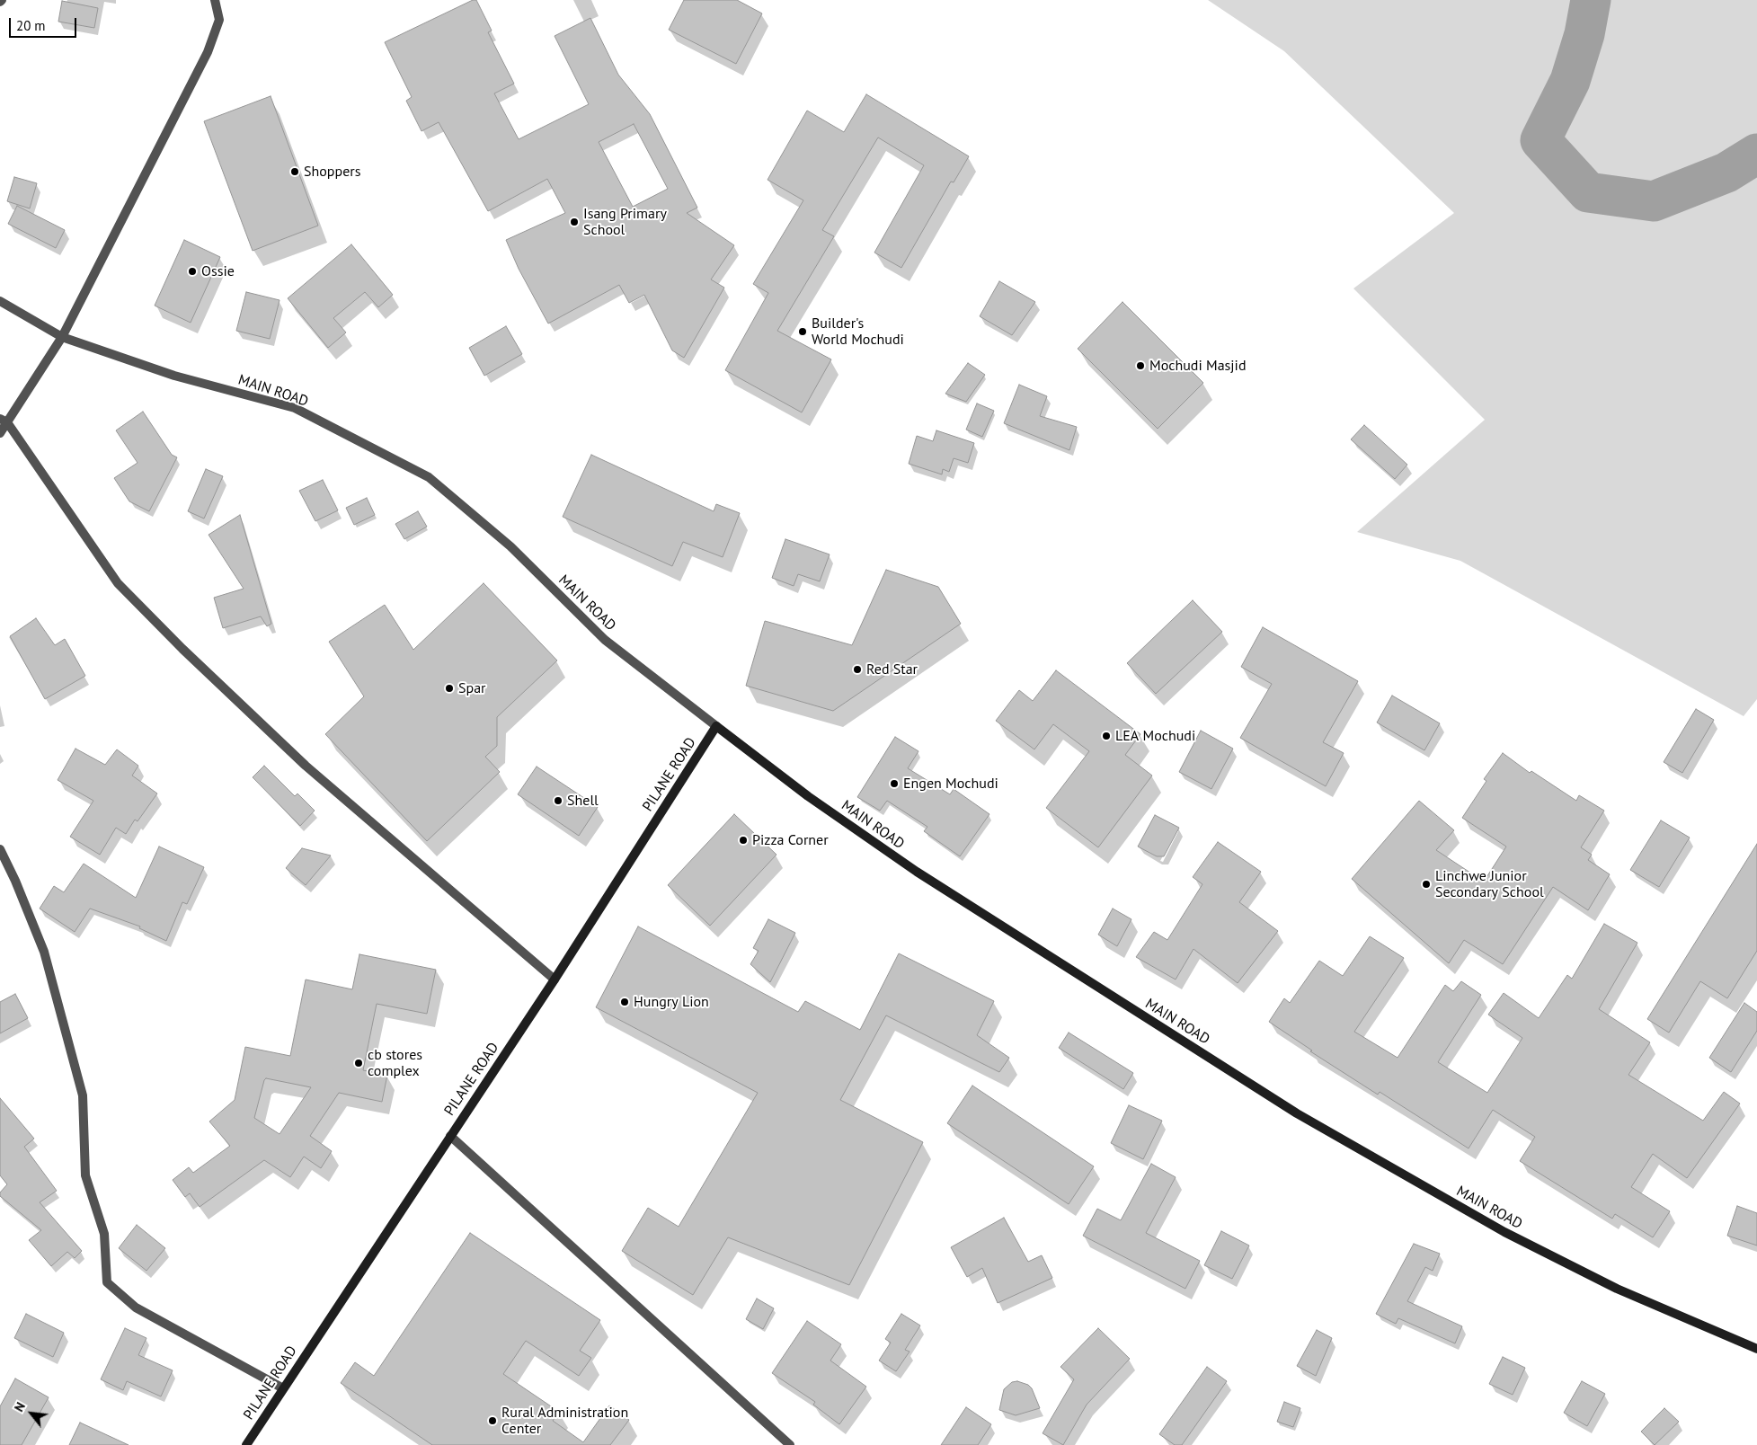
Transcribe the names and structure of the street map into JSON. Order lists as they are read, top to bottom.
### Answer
{
  "streets": {
    "main road": ["MAIN ROAD", "PILANE ROAD"]
  },
  "crossings": [
    ["MAIN ROAD", "PILANE ROAD"]
  ],
  "places": [
    "Shoppers",
    "Isang Primary School",
    "Ossie",
    "Builder's World Mochudi",
    "Mochudi Masjid",
    "Red Star",
    "Spar",
    "LEA Mochudi",
    "Engen Mochudi",
    "Shell",
    "Pizza Corner",
    "Linchwe Junior Secondary School",
    "Hungry Lion",
    "cb stores complex",
    "Rural Administration Center"
  ],
  "scale_bar": "20 m",
  "north": "top left"
}
